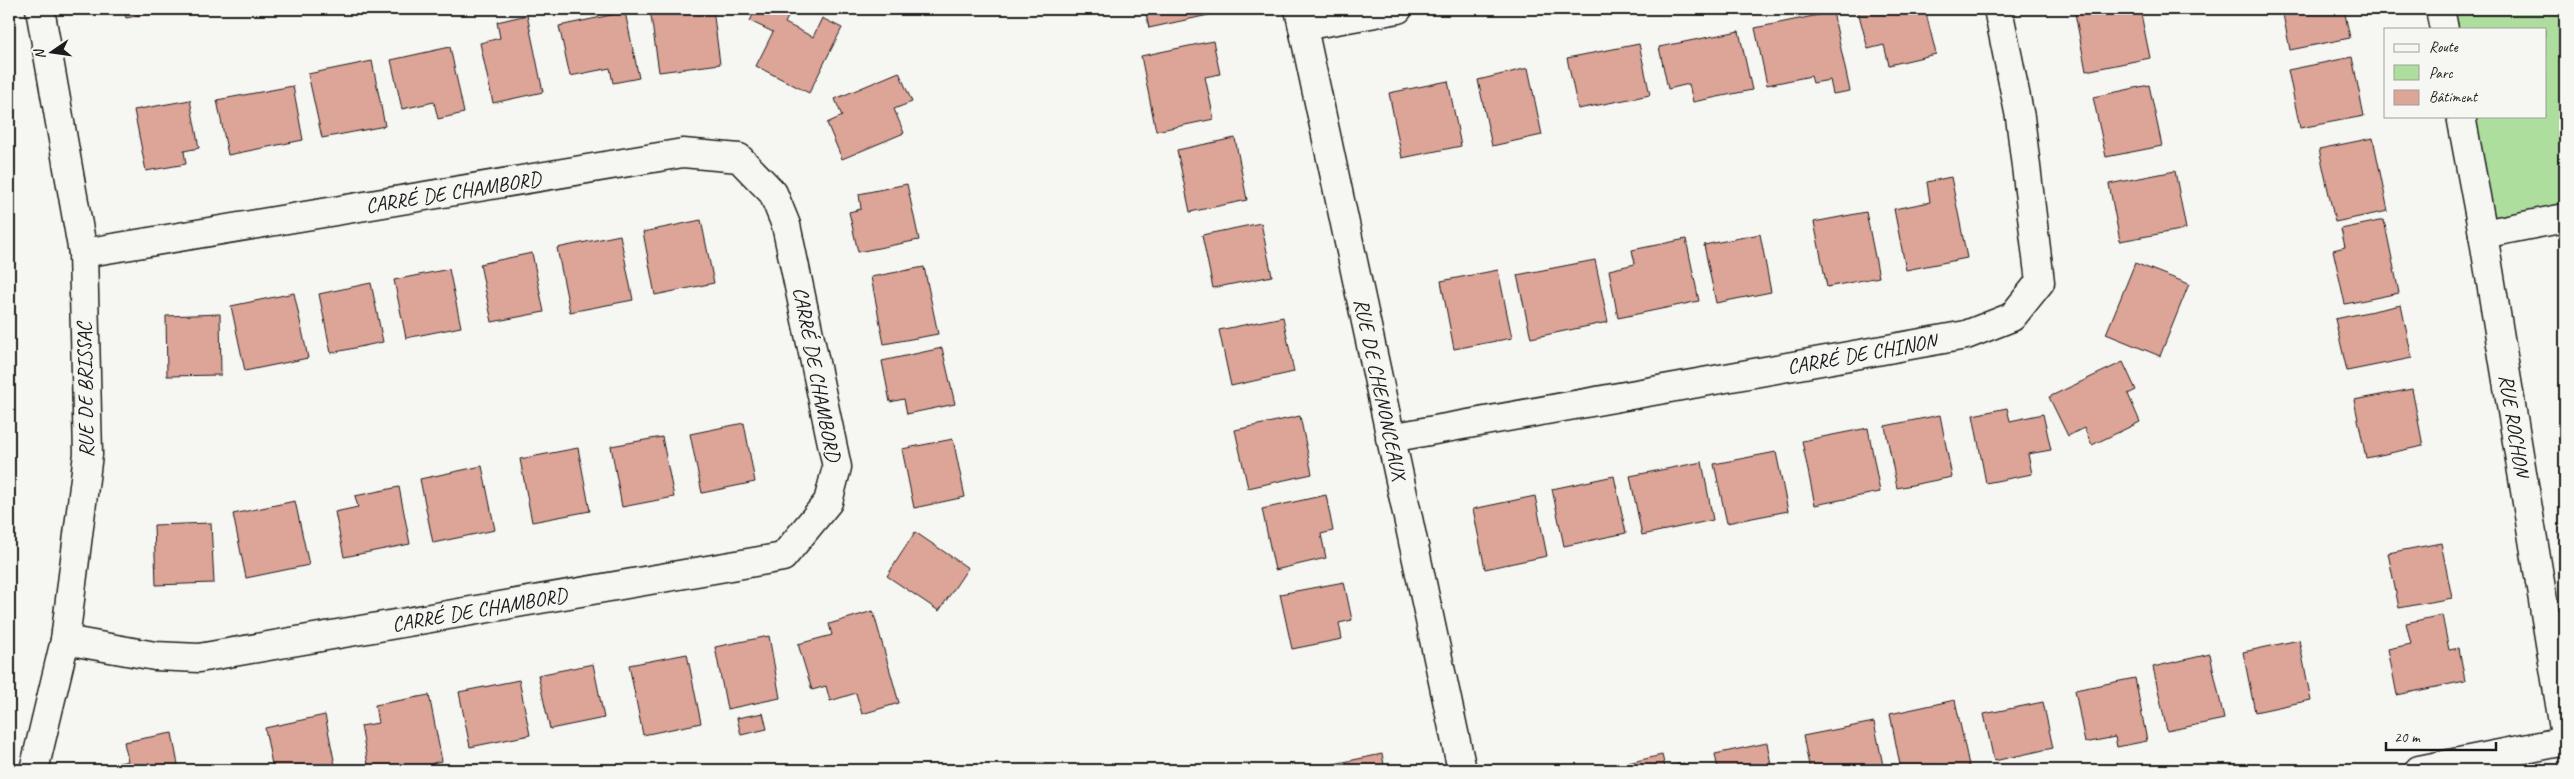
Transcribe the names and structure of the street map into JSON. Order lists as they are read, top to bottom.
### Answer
{
  "streets": {
    "street": [
      "CARRÉ DE CHAMBORD",
      "CARRÉ DE CHINON",
      "RUE DE BRISSAC",
      "RUE DE CHENONCEAUX",
      "RUE ROCHON"
    ]
  },
  "crossings": [
    ["CARRÉ DE CHAMBORD", "RUE DE BRISSAC"],
    ["CARRÉ DE CHINON", "RUE DE CHENONCEAUX"]
  ],
  "legend": ["Route", "Parc", "Bâtiment"],
  "scale_bar": "20 m",
  "north": "left"
}
